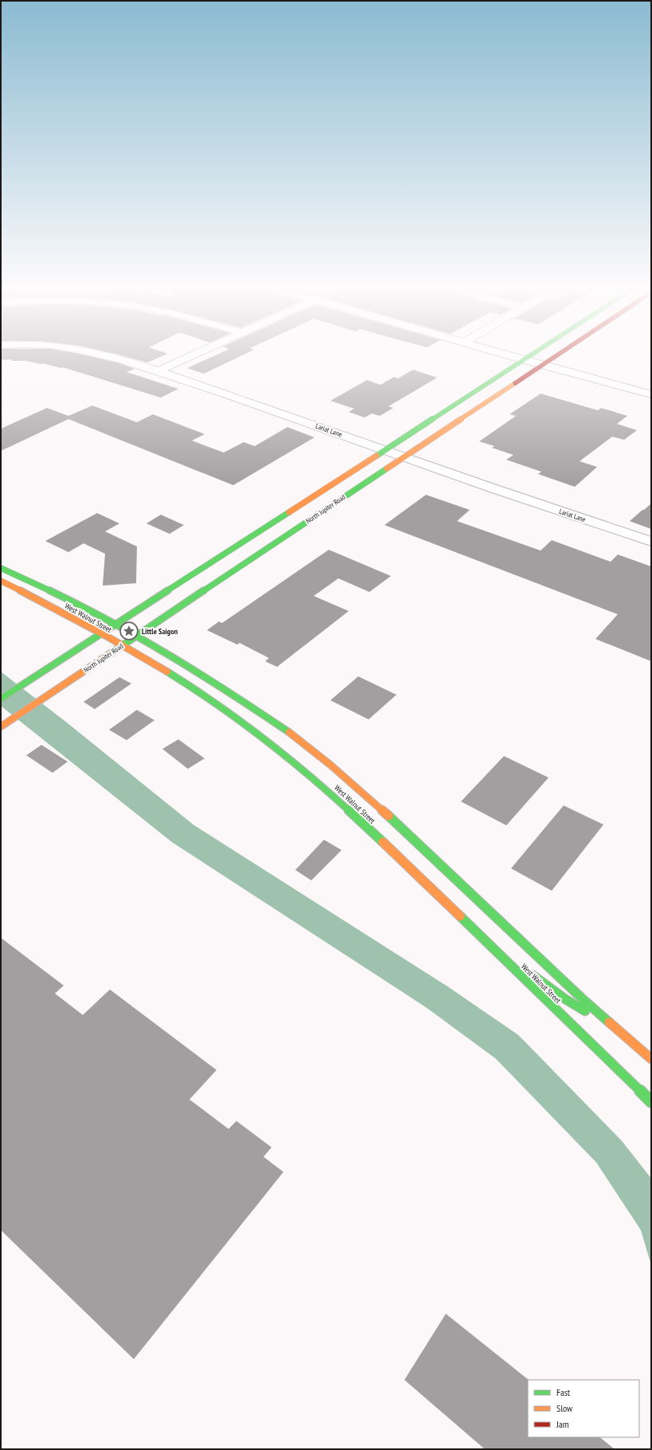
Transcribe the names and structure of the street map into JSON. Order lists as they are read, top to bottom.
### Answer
{
  "streets": {
    "main road": ["North Jupiter Road", "West Walnut Street"],
    "street": ["Lariat Lane"]
  },
  "crossings": [
    ["Lariat Lane", "North Jupiter Road"],
    ["North Jupiter Road", "West Walnut Street"]
  ],
  "places": {
    "place": ["Little Saigon"]
  },
  "legend": ["Fast", "Slow", "Jam"]
}
